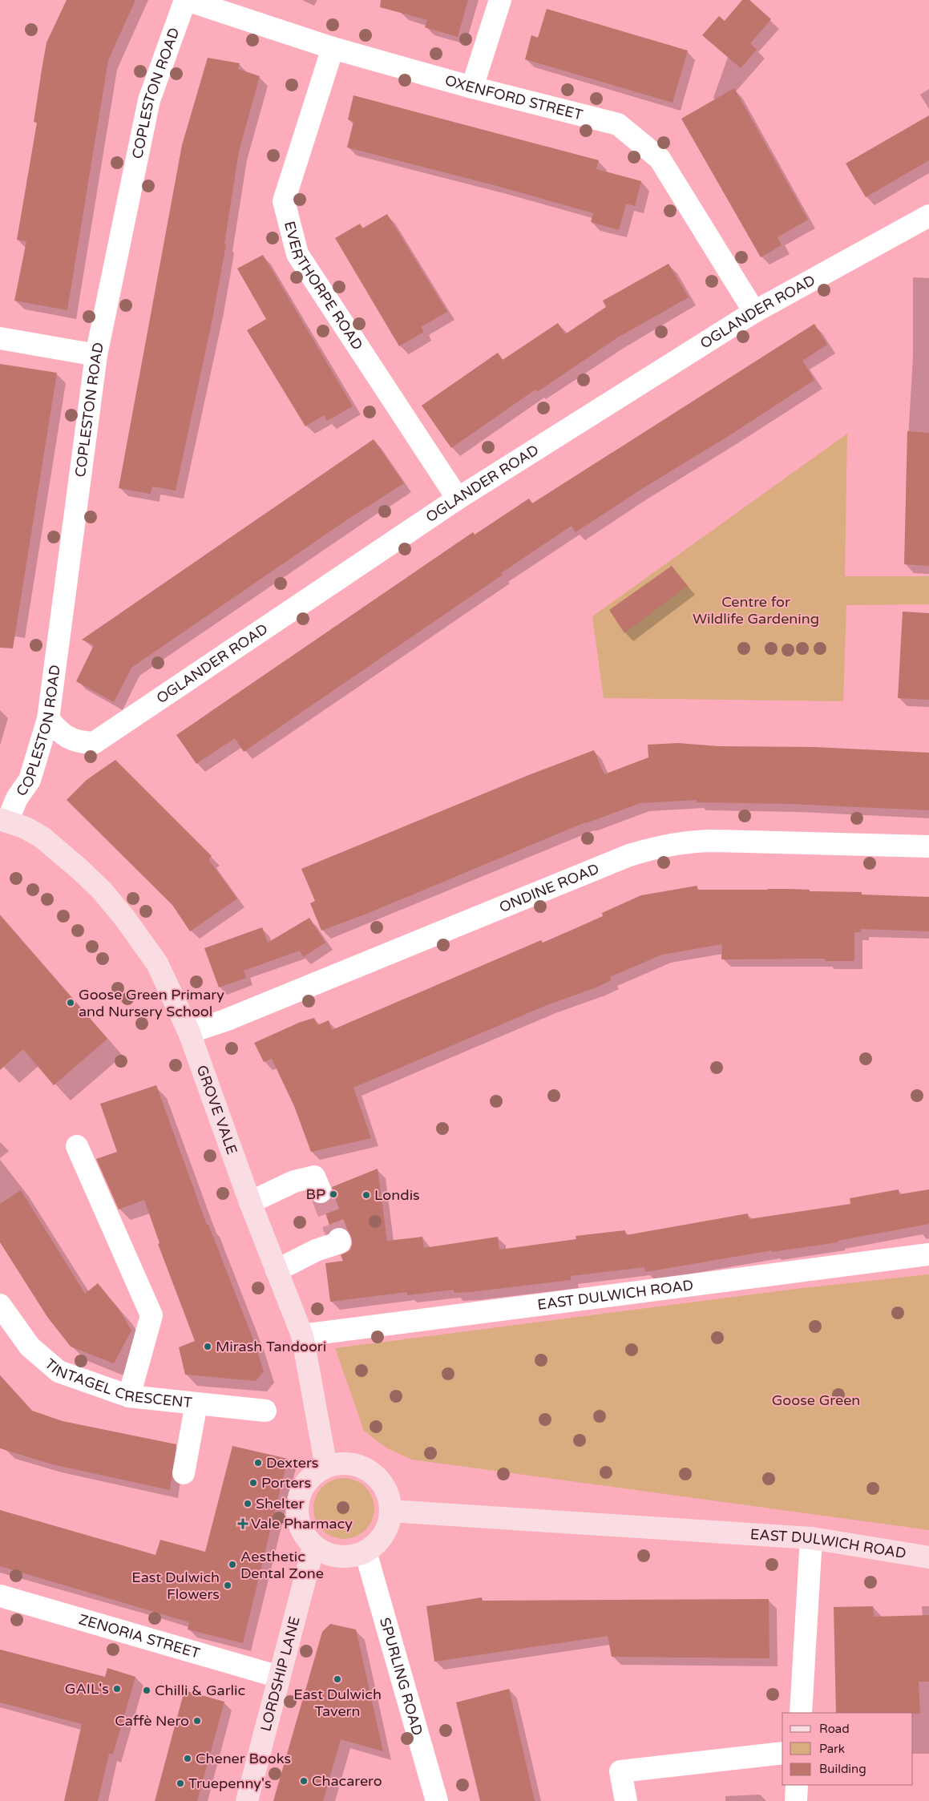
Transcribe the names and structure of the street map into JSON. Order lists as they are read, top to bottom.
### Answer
{
  "streets": {
    "main road": ["GROVE VALE", "EAST DULWICH ROAD", "LORDSHIP LANE"],
    "street": [
      "COPLESTON ROAD",
      "OXENFORD STREET",
      "EVERTHORPE ROAD",
      "OGLANDER ROAD",
      "ONDINE ROAD",
      "TINTAGEL CRESCENT",
      "ZENORIA STREET",
      "SPURLING ROAD"
    ]
  },
  "crossings": [
    ["COPLESTON ROAD", "OXENFORD STREET"],
    ["COPLESTON ROAD", "OGLANDER ROAD"],
    ["COPLESTON ROAD", "GROVE VALE"],
    ["OXENFORD STREET", "EVERTHORPE ROAD"],
    ["OXENFORD STREET", "OGLANDER ROAD"],
    ["EVERTHORPE ROAD", "OGLANDER ROAD"],
    ["ONDINE ROAD", "GROVE VALE"],
    ["GROVE VALE", "EAST DULWICH ROAD"],
    ["GROVE VALE", "LORDSHIP LANE"],
    ["GROVE VALE", "SPURLING ROAD"],
    ["EAST DULWICH ROAD", "LORDSHIP LANE"],
    ["EAST DULWICH ROAD", "SPURLING ROAD"],
    ["ZENORIA STREET", "LORDSHIP LANE"],
    ["LORDSHIP LANE", "SPURLING ROAD"]
  ],
  "parks": ["Centre for Wildlife Gardening", "Goose Green"],
  "places": {
    "other": [
      "Goose Green Primary and Nursery School",
      "BP",
      "Londis",
      "Mirash Tandoori",
      "Dexters",
      "Porters",
      "Shelter",
      "Aesthetic Dental Zone",
      "East Dulwich Flowers",
      "East Dulwich Tavern",
      "GAIL's",
      "Chilli & Garlic",
      "Caffè Nero",
      "Chener Books",
      "Chacarero",
      "Truepenny's"
    ],
    "health": ["Vale Pharmacy"]
  },
  "legend": ["Road", "Park", "Building"]
}
